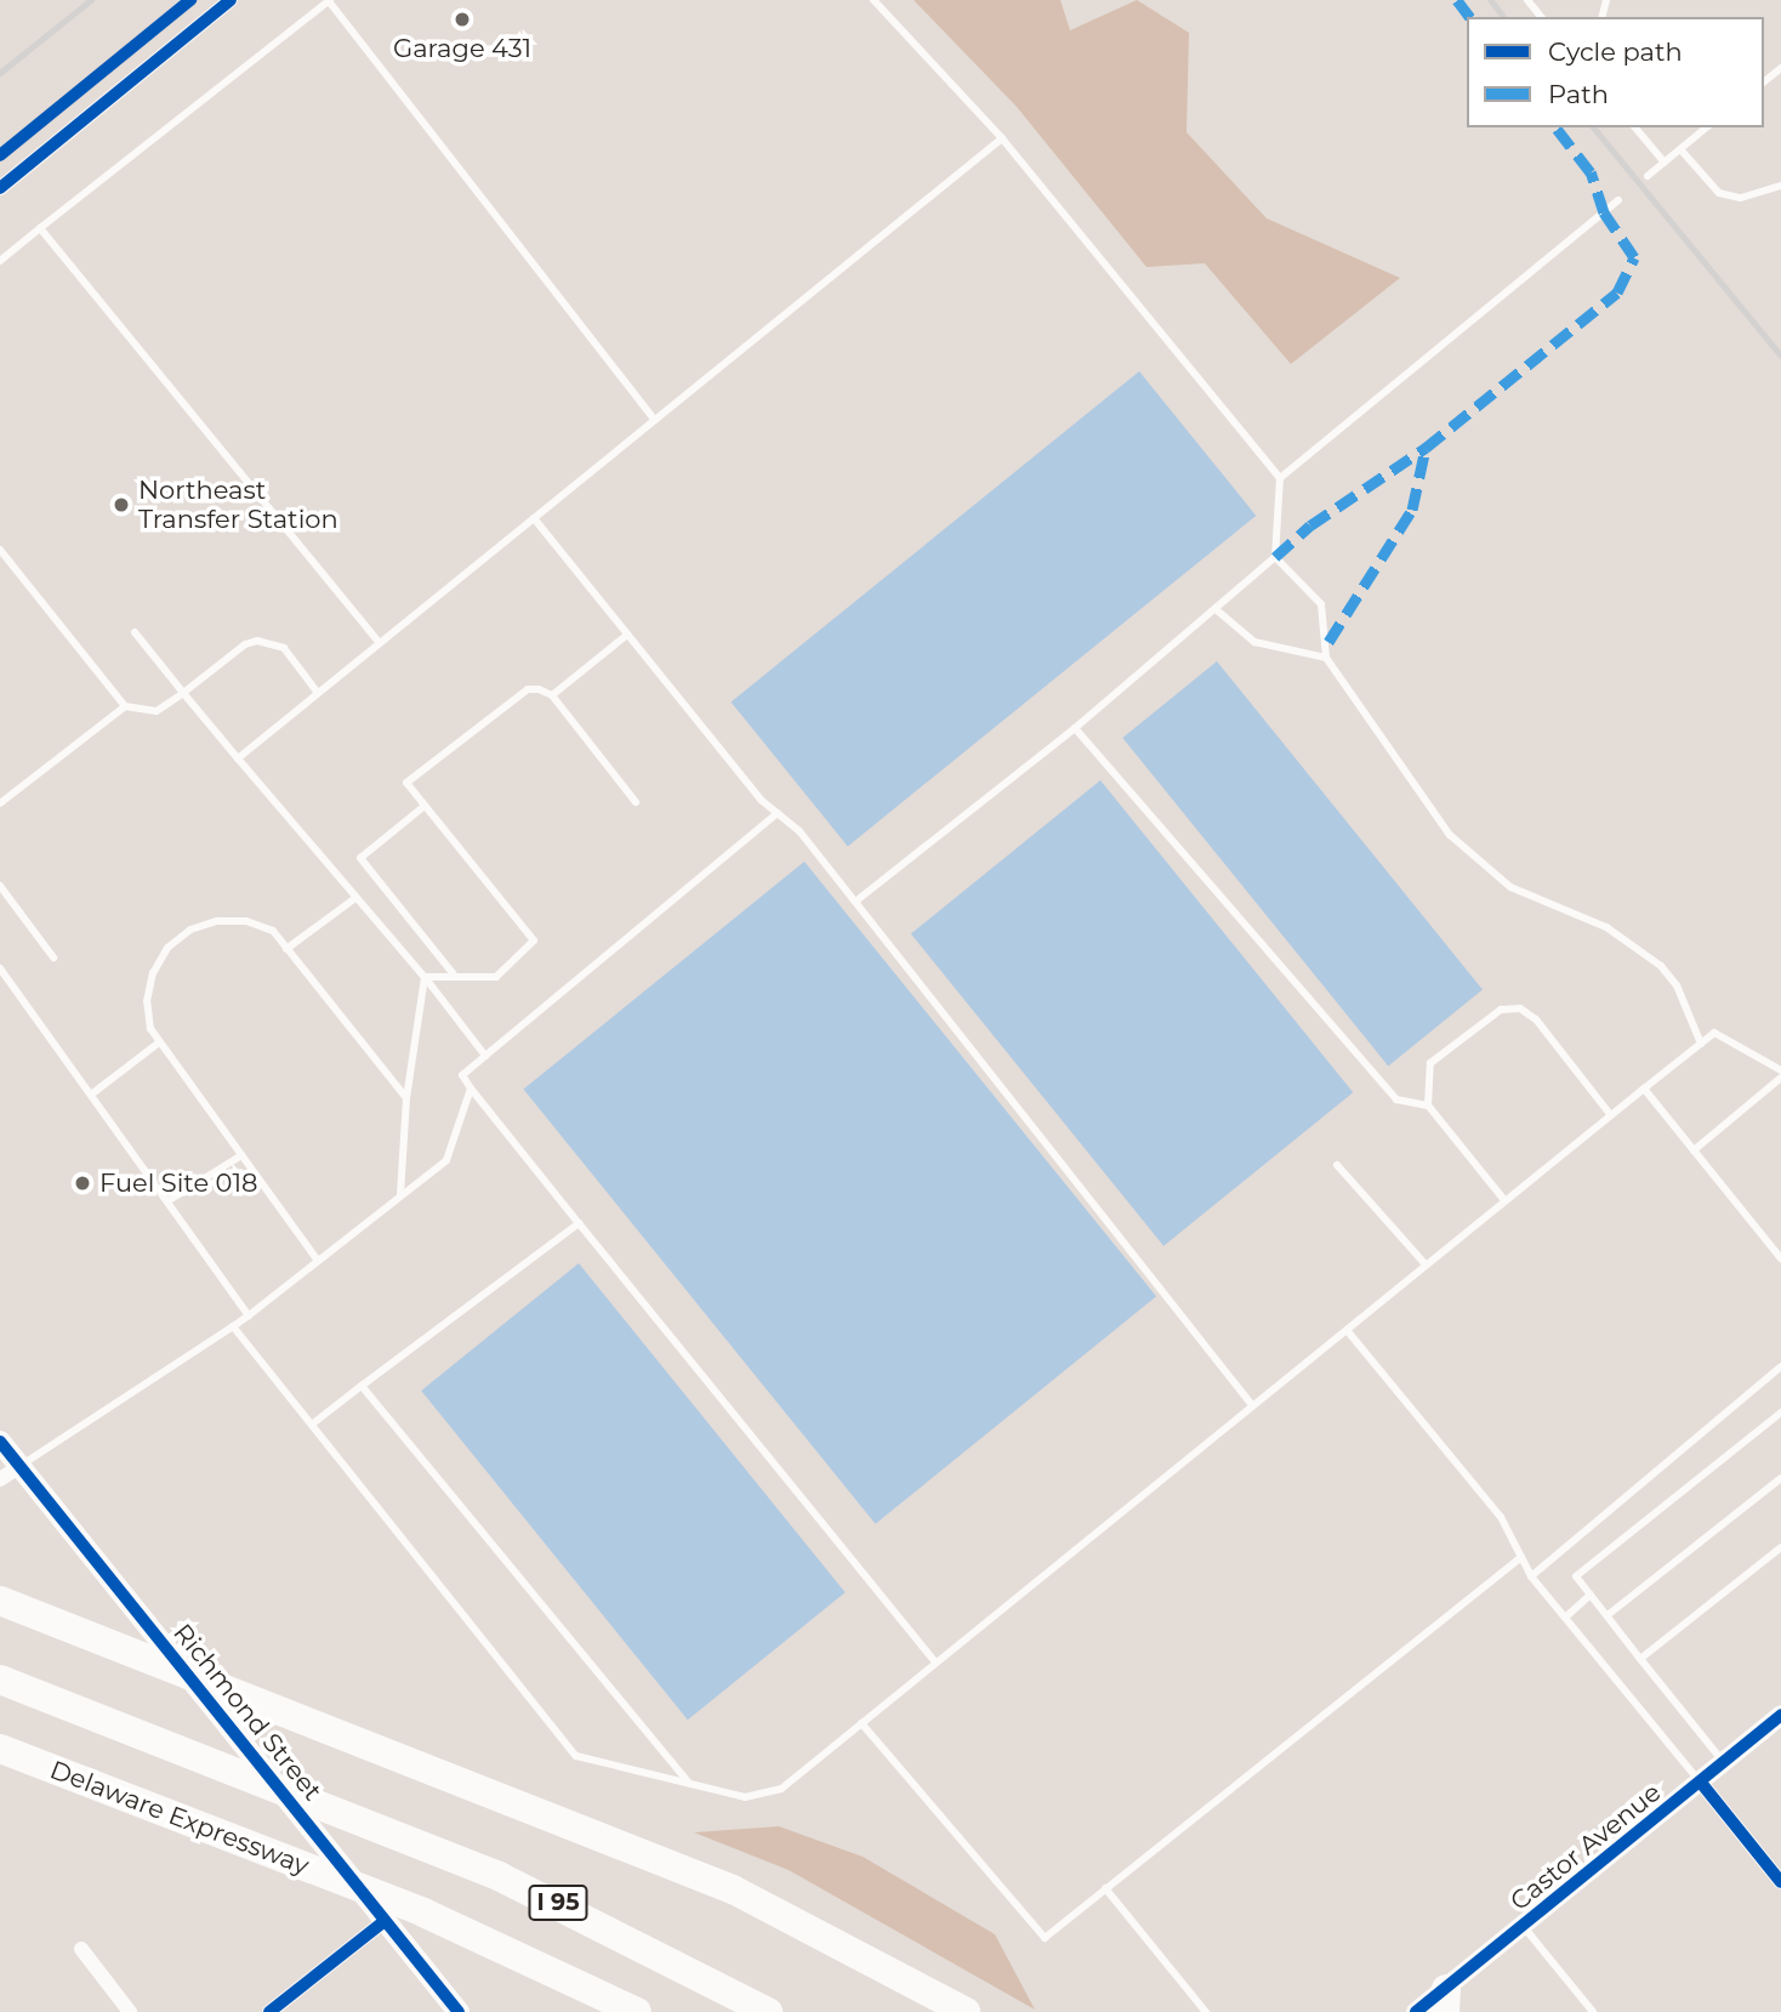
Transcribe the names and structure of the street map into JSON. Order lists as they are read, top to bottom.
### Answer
{
  "streets": {
    "highway": ["Delaware Expressway", "I 95"],
    "main road": ["Richmond Street"],
    "street": ["Castor Avenue"]
  },
  "places": ["Garage 431", "Northeast Transfer Station", "Fuel Site 018"],
  "legend": ["Cycle path", "Path"]
}
